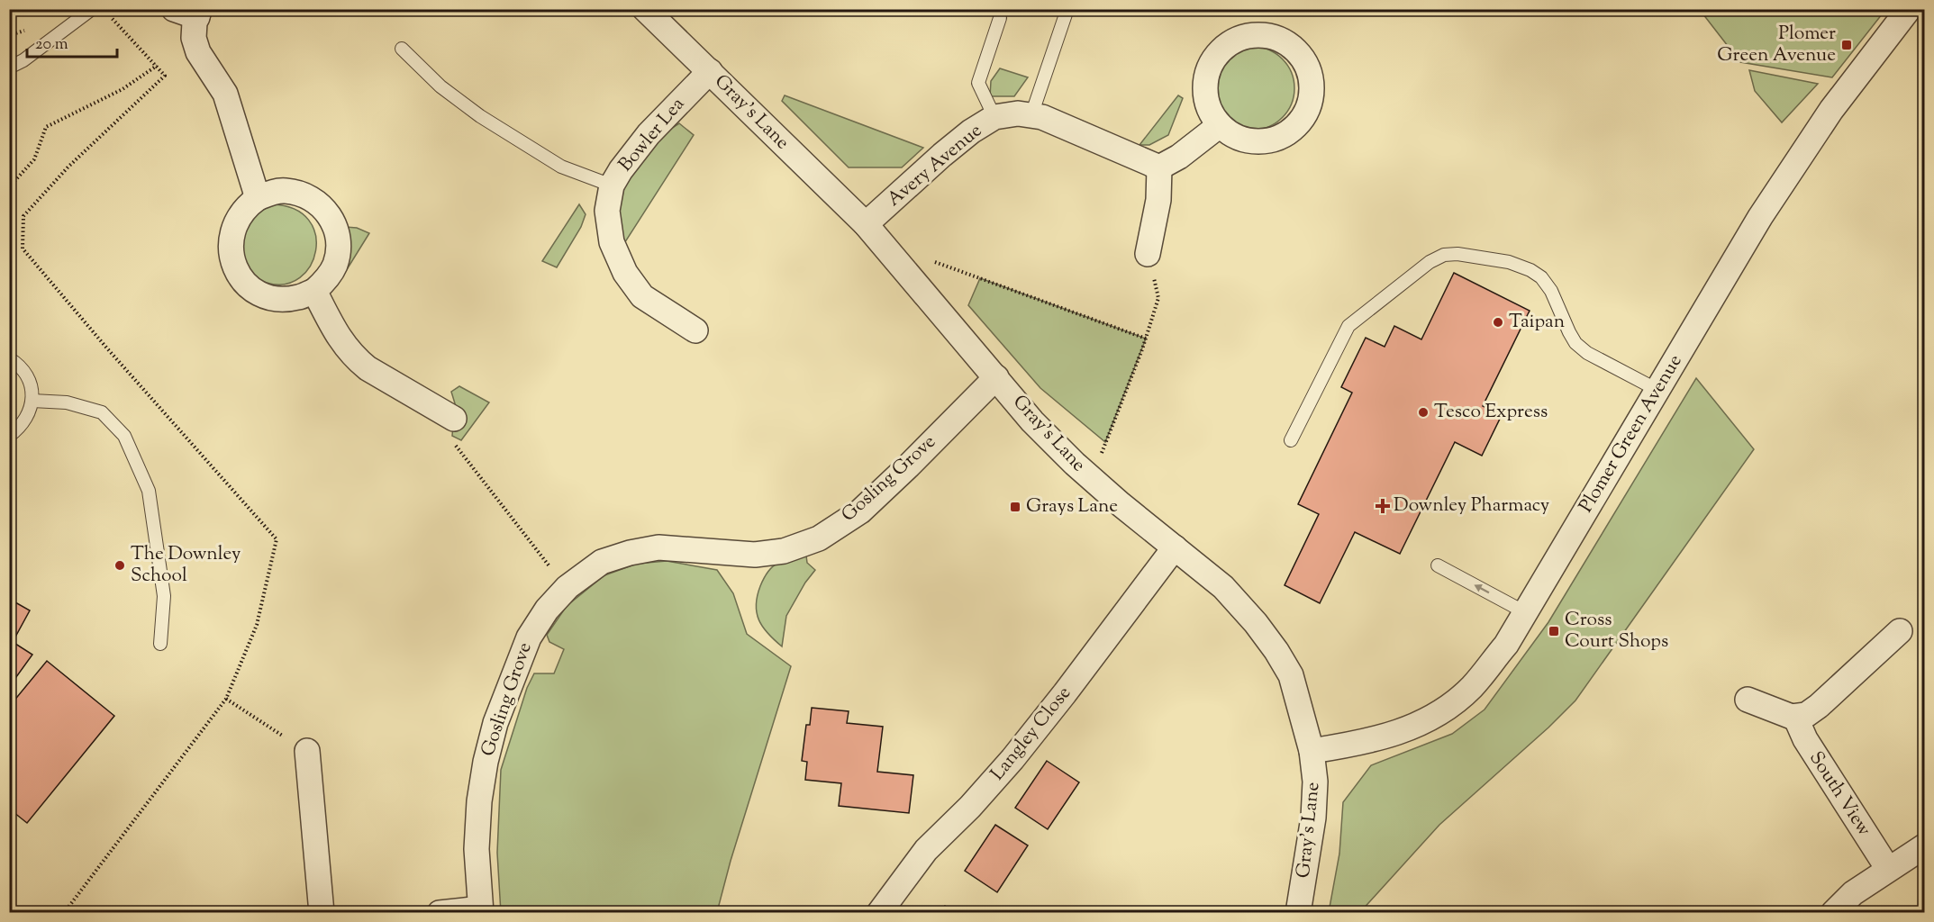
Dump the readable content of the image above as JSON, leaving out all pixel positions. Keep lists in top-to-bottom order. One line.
{"streets":{"street":["Gray's Lane","Bowler Lea","Avery Avenue","Plomer Green Avenue","Gosling Grove","Langley Close","South View"]},"crossings":[["Gray's Lane","Bowler Lea"],["Gray's Lane","Avery Avenue"],["Gray's Lane","Plomer Green Avenue"],["Gray's Lane","Gosling Grove"],["Gray's Lane","Langley Close"]],"places":{"transit":["Plomer Green Avenue","Grays Lane","Cross Court Shops"],"other":["Taipan","Tesco Express","The Downley School"],"health":["Downley Pharmacy"]},"scale_bar":"20 m"}
